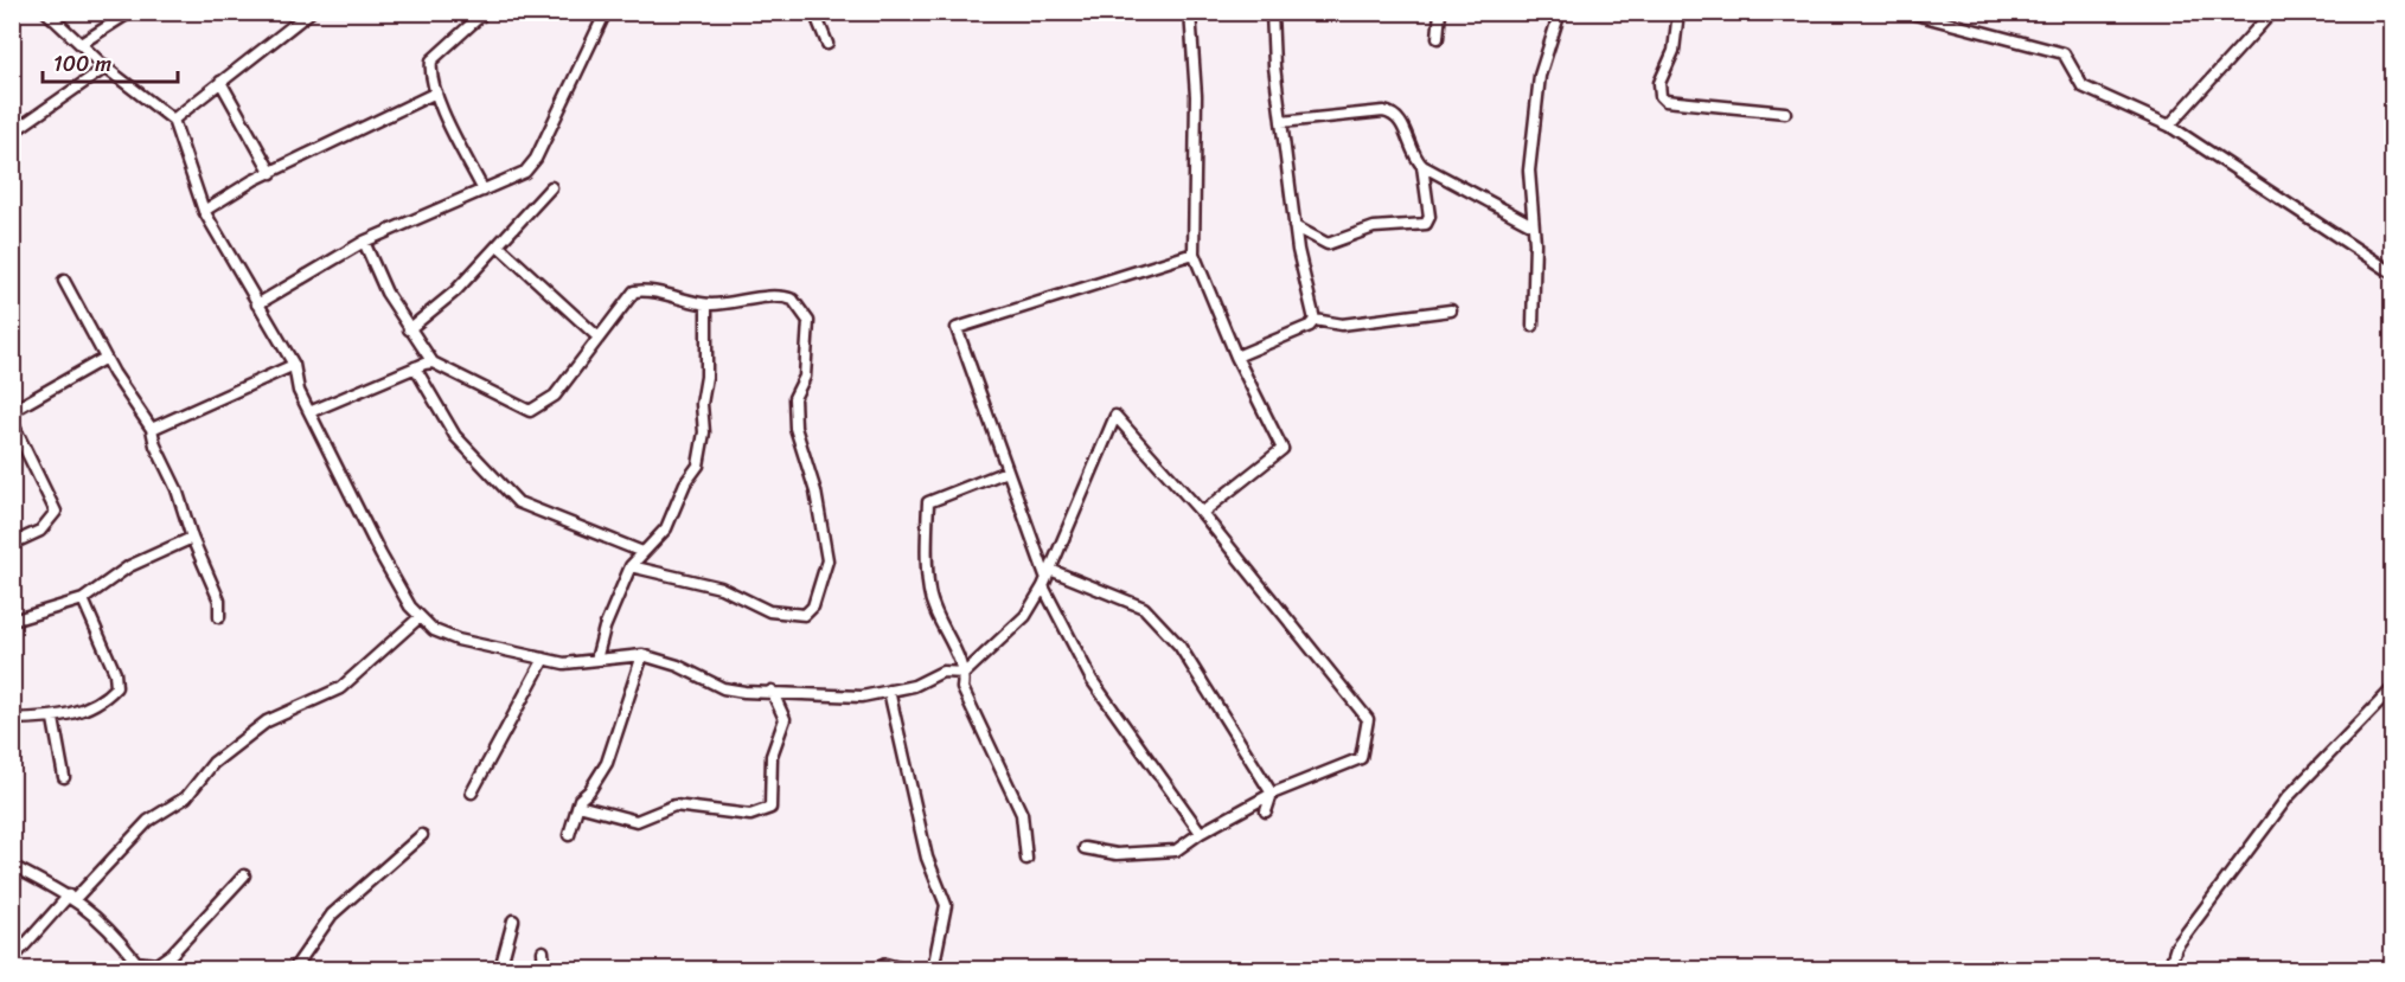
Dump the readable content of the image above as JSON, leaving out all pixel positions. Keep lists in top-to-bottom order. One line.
{"scale_bar":"100 m"}
